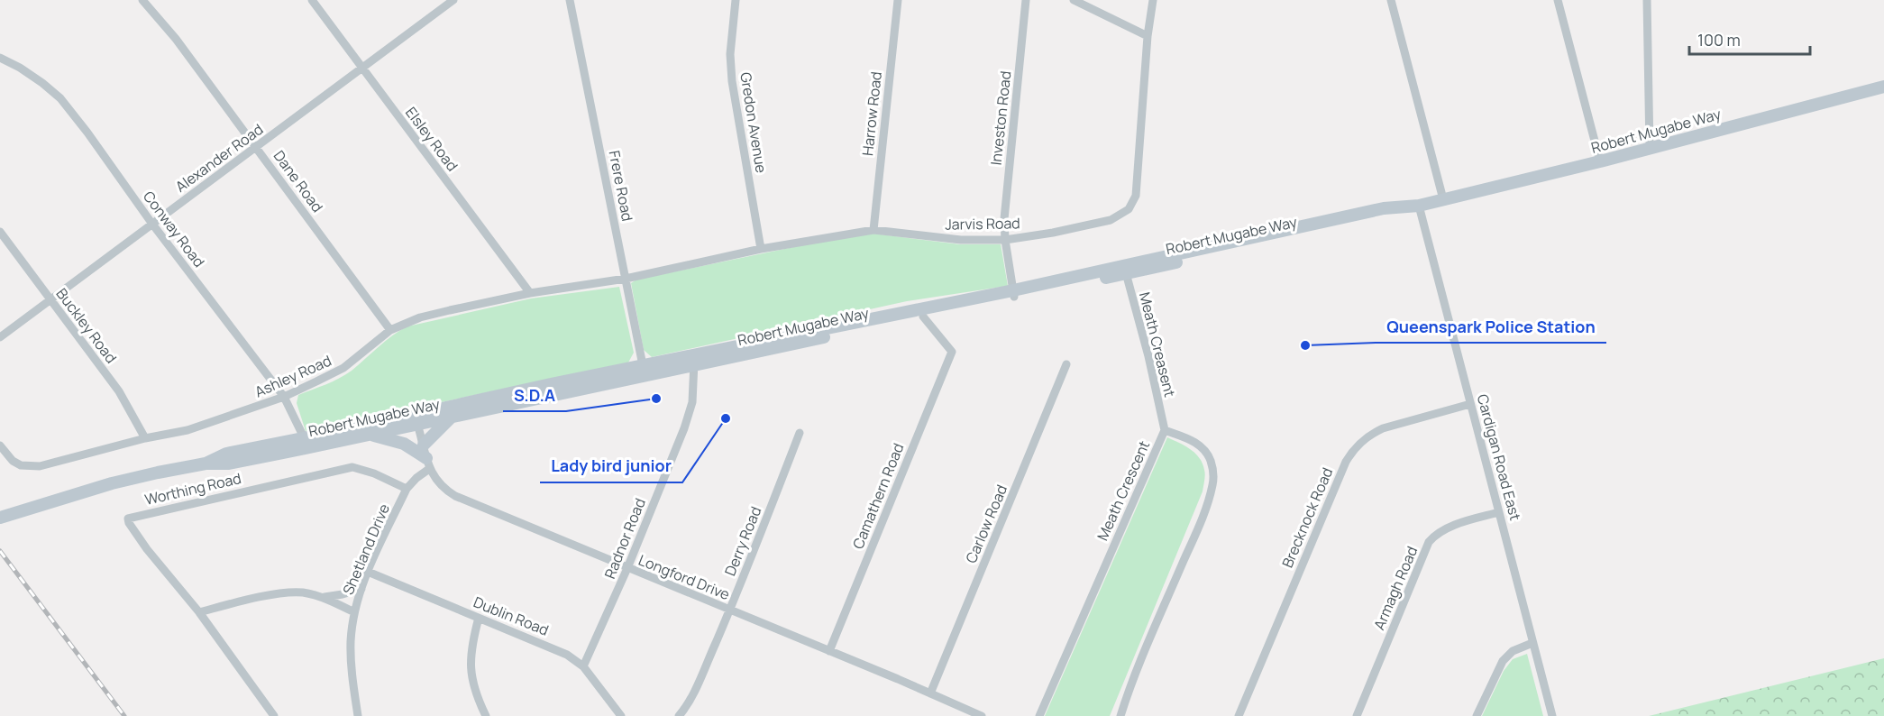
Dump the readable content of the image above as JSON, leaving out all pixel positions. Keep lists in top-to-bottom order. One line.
{"streets":{"main road":["Robert Mugabe Way"],"street":["Harrow Road","Investon Road","Gredon Avenue","Elsley Road","Alexander Road","Dane Road","Frere Road","Jarvis Road","Conway Road","Buckley Road","Meath Creasent","Ashley Road","Cardigan Road East","Worthing Road","Meath Crescent","Camathern Road","Brecknock Road","Carlow Road","Radnor Road","Derry Road","Shetland Drive","Longford Drive","Armagh Road","Dublin Road"]},"crossings":[["Harrow Road","Jarvis Road"],["Investon Road","Robert Mugabe Way"],["Investon Road","Jarvis Road"],["Gredon Avenue","Jarvis Road"],["Robert Mugabe Way","Frere Road"],["Robert Mugabe Way","Conway Road"],["Robert Mugabe Way","Meath Creasent"],["Robert Mugabe Way","Cardigan Road East"],["Robert Mugabe Way","Camathern Road"],["Robert Mugabe Way","Radnor Road"],["Robert Mugabe Way","Longford Drive"],["Elsley Road","Alexander Road"],["Elsley Road","Ashley Road"],["Alexander Road","Dane Road"],["Alexander Road","Conway Road"],["Alexander Road","Buckley Road"],["Dane Road","Ashley Road"],["Frere Road","Jarvis Road"],["Frere Road","Ashley Road"],["Jarvis Road","Ashley Road"],["Conway Road","Ashley Road"],["Buckley Road","Ashley Road"],["Meath Creasent","Meath Crescent"],["Cardigan Road East","Brecknock Road"],["Cardigan Road East","Armagh Road"],["Worthing Road","Shetland Drive"],["Camathern Road","Longford Drive"],["Carlow Road","Longford Drive"],["Radnor Road","Longford Drive"],["Radnor Road","Dublin Road"],["Derry Road","Longford Drive"],["Shetland Drive","Longford Drive"],["Shetland Drive","Dublin Road"]],"places":["Queenspark Police Station","S.D.A","Lady bird junior"],"scale_bar":"100 m"}
